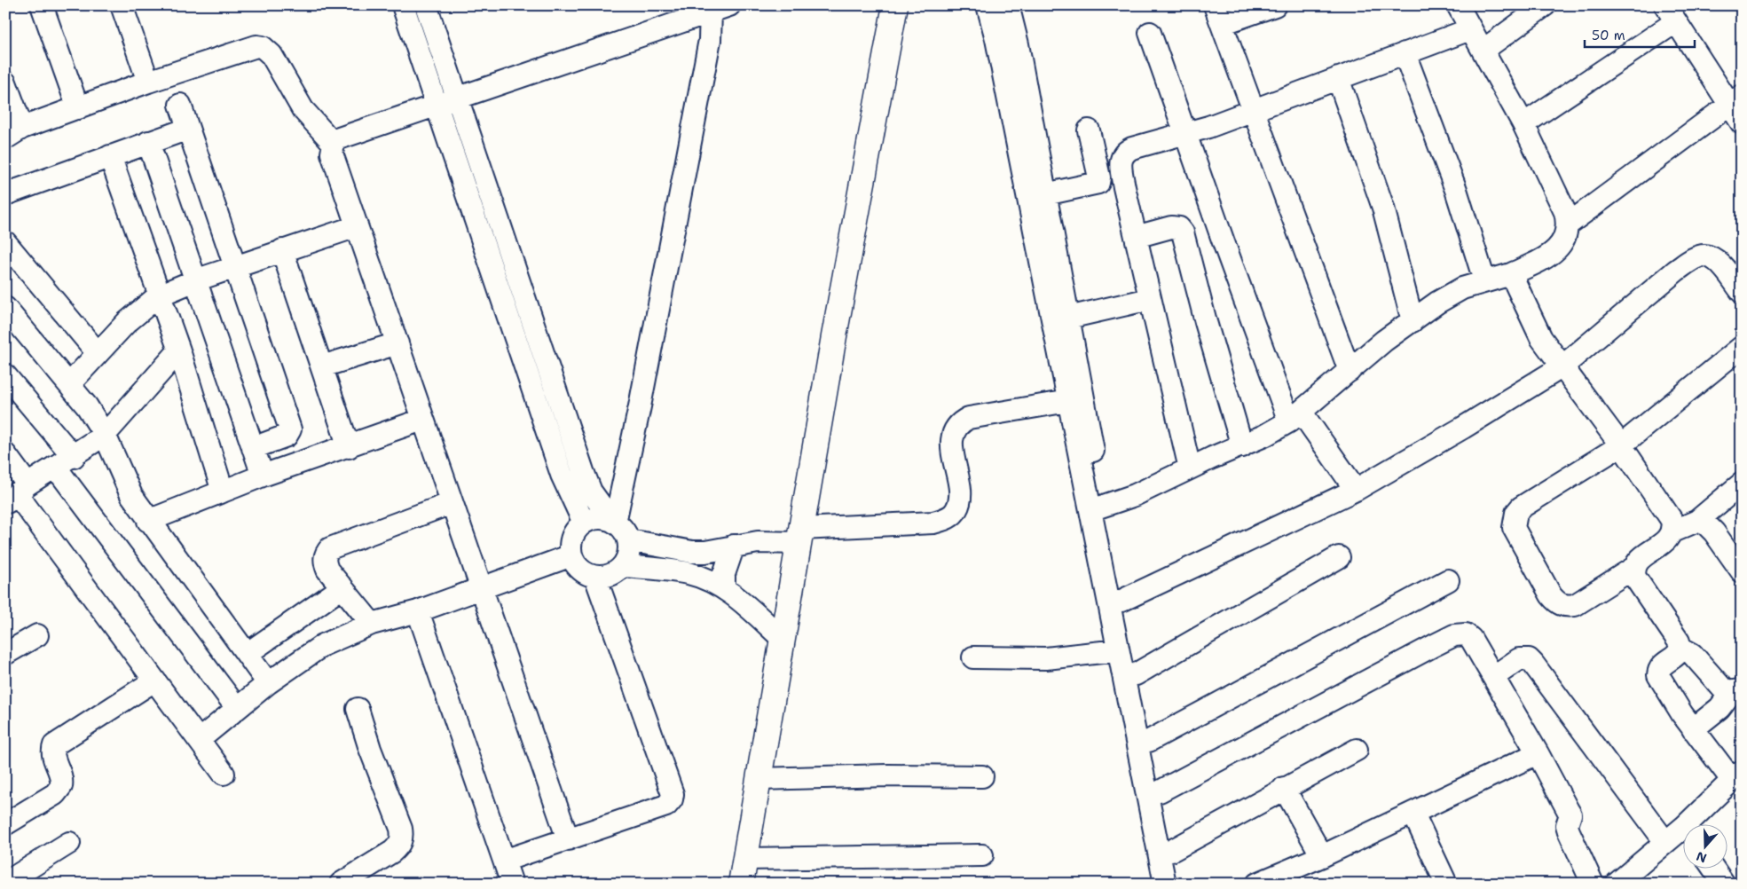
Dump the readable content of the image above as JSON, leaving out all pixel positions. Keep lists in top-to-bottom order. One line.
{"scale_bar":"50 m","north":"bottom"}
